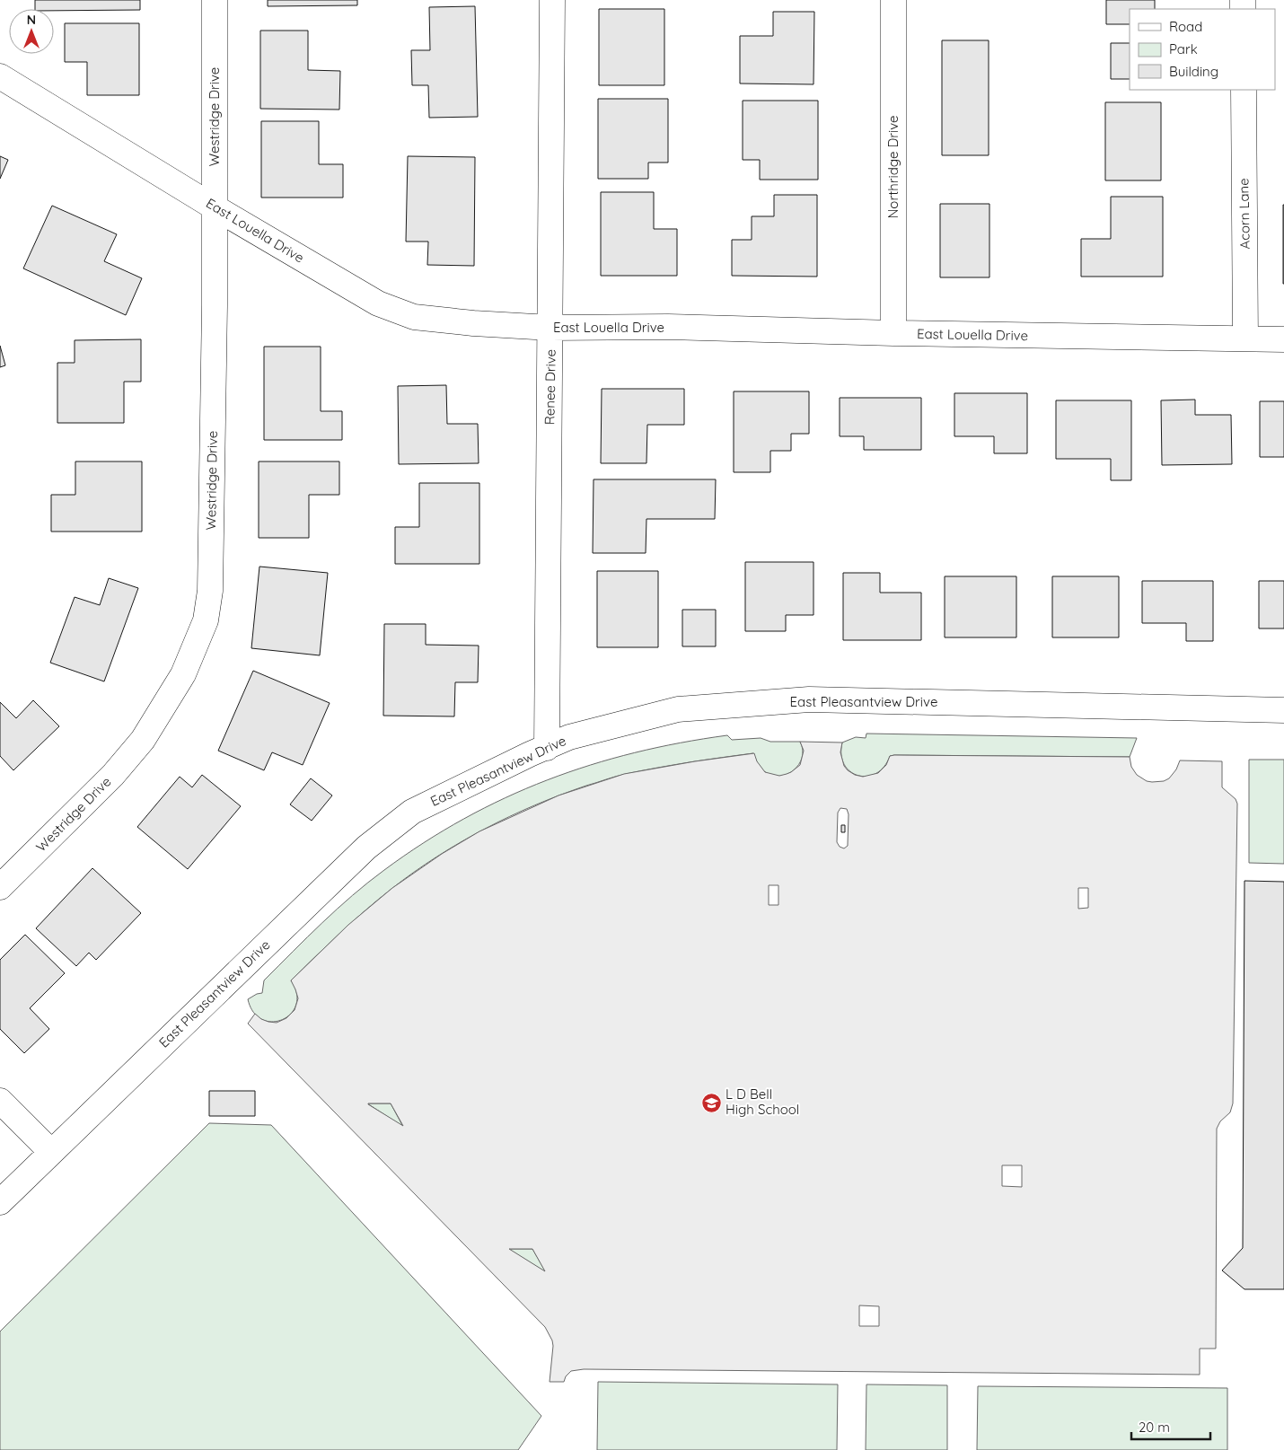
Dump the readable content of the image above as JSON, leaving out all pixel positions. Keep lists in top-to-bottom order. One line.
{"streets":{"street":["Westridge Drive","Northridge Drive","Acorn Lane","East Louella Drive","Renee Drive","East Pleasantview Drive"]},"crossings":[["Westridge Drive","East Louella Drive"],["Northridge Drive","East Louella Drive"],["Acorn Lane","East Louella Drive"],["East Louella Drive","Renee Drive"],["Renee Drive","East Pleasantview Drive"]],"places":{"school or university":["L D Bell High School"]},"legend":["Road","Park","Building"],"scale_bar":"20 m","north":"top"}
